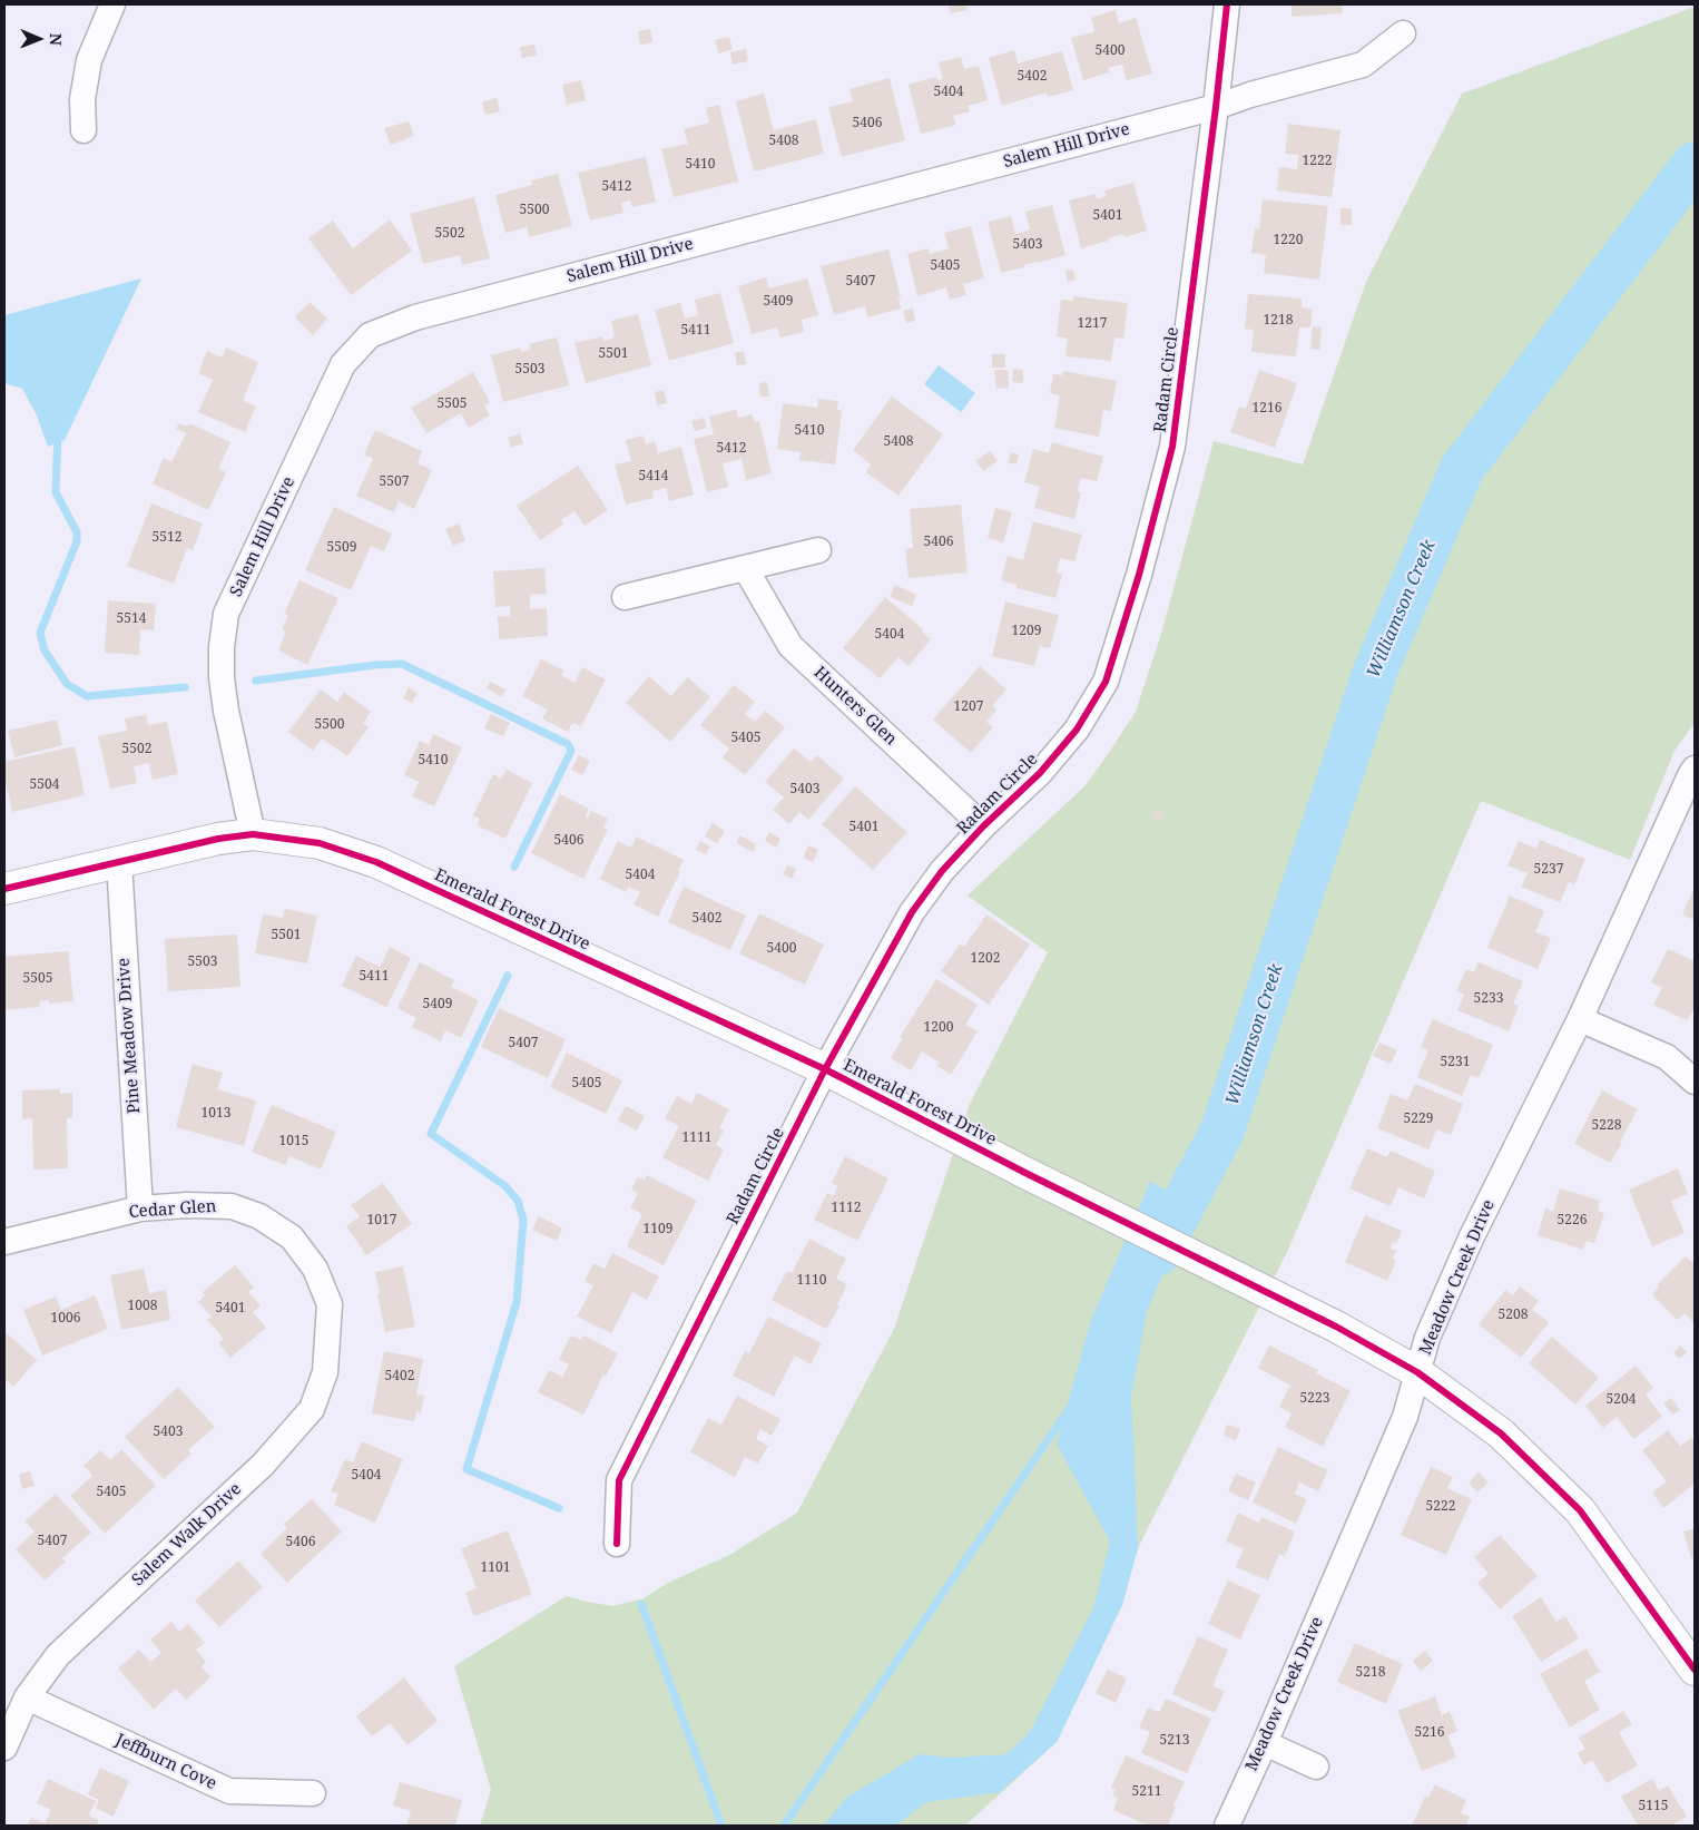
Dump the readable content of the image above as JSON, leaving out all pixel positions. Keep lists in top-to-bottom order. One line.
{"streets":{"street":["Salem Hill Drive","Radam Circle","Hunters Glen","Emerald Forest Drive","Pine Meadow Drive","Cedar Glen","Meadow Creek Drive","Salem Walk Drive","Jeffburn Cove"]},"crossings":[["Salem Hill Drive","Radam Circle"],["Salem Hill Drive","Emerald Forest Drive"],["Radam Circle","Hunters Glen"],["Radam Circle","Emerald Forest Drive"],["Emerald Forest Drive","Pine Meadow Drive"],["Emerald Forest Drive","Meadow Creek Drive"],["Pine Meadow Drive","Cedar Glen"],["Cedar Glen","Salem Walk Drive"],["Salem Walk Drive","Jeffburn Cove"]],"water":["Williamson Creek"],"house_numbers":["5400","5402","5404","5406","5408","1222","5410","5412","5500","5401","5502","1220","5403","5405","5407","5409","1218","1217","5411","5501","5503","5505","1216","5410","5408","5412","5414","5507","5512","5406","5509","5514","1209","5404","1207","5500","5405","5502","5410","5504","5403","5401","5406","5237","5404","5402","5501","5400","1202","5503","5411","5505","5233","5409","1200","5407","5231","5405","1013","5229","5228","1111","1015","1112","1017","5226","1109","1110","1008","5401","5208","1006","5402","5223","5204","5403","5404","5405","5222","5407","5406","1101","5218","5216","5213","5211","5115"],"north":"right"}
